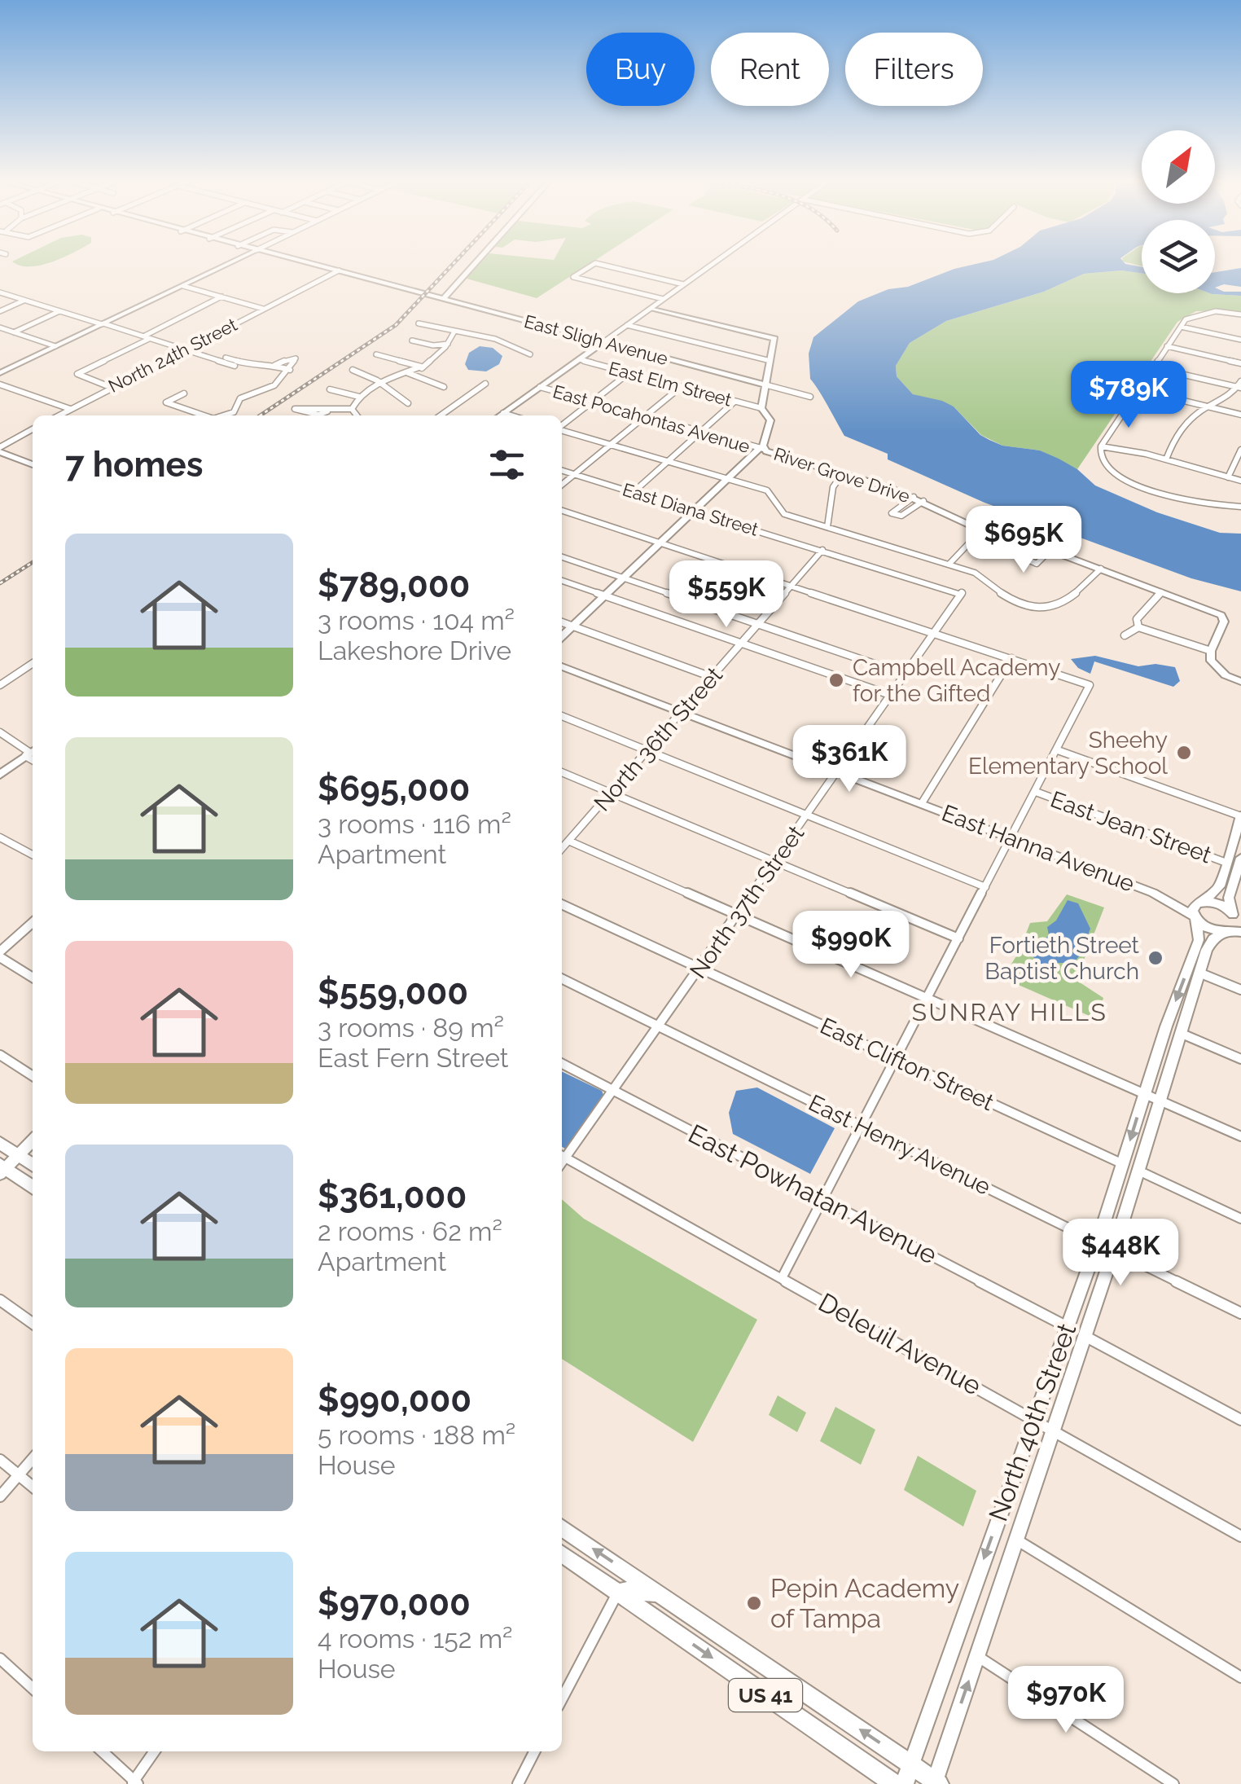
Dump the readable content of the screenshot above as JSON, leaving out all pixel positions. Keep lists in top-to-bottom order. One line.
{"streets":{"main road":["North 40th Street","US 41"],"street":["East Sligh Avenue","North 24th Street","East Elm Street","East Pocahontas Avenue","River Grove Drive","East Diana Street","North 36th Street","East Jean Street","East Hanna Avenue","North 37th Street","East Clifton Street","East Henry Avenue","East Powhatan Avenue","Deleuil Avenue"]},"crossings":[["East Sligh Avenue","North 24th Street"],["East Sligh Avenue","River Grove Drive"],["East Elm Street","River Grove Drive"],["East Pocahontas Avenue","River Grove Drive"],["East Diana Street","North 36th Street"],["East Diana Street","North 37th Street"],["North 36th Street","East Hanna Avenue"],["East Hanna Avenue","North 37th Street"],["East Hanna Avenue","North 40th Street"],["North 37th Street","East Clifton Street"],["North 37th Street","East Henry Avenue"],["North 37th Street","East Powhatan Avenue"],["North 37th Street","Deleuil Avenue"],["East Clifton Street","North 40th Street"],["East Henry Avenue","North 40th Street"],["East Powhatan Avenue","North 40th Street"],["Deleuil Avenue","North 40th Street"],["North 40th Street","US 41"]],"districts":["SUNRAY HILLS"],"places":["Campbell Academy for the Gifted","Sheehy Elementary School","Fortieth Street Baptist Church","Pepin Academy of Tampa"],"north":"top right","page":{"chip":["Buy","Rent","Filters"],"price":["$789K","$695K","$559K","$361K","$990K","$448K","$970K"],"heading":"7 homes","list":[{"name":"$789,000","note":"3 rooms · 104 m² · Lakeshore Drive"},{"name":"$695,000","note":"3 rooms · 116 m² · Apartment"},{"name":"$559,000","note":"3 rooms · 89 m² · East Fern Street"},{"name":"$361,000","note":"2 rooms · 62 m² · Apartment"},{"name":"$990,000","note":"5 rooms · 188 m² · House"},{"name":"$970,000","note":"4 rooms · 152 m² · House"}]}}
